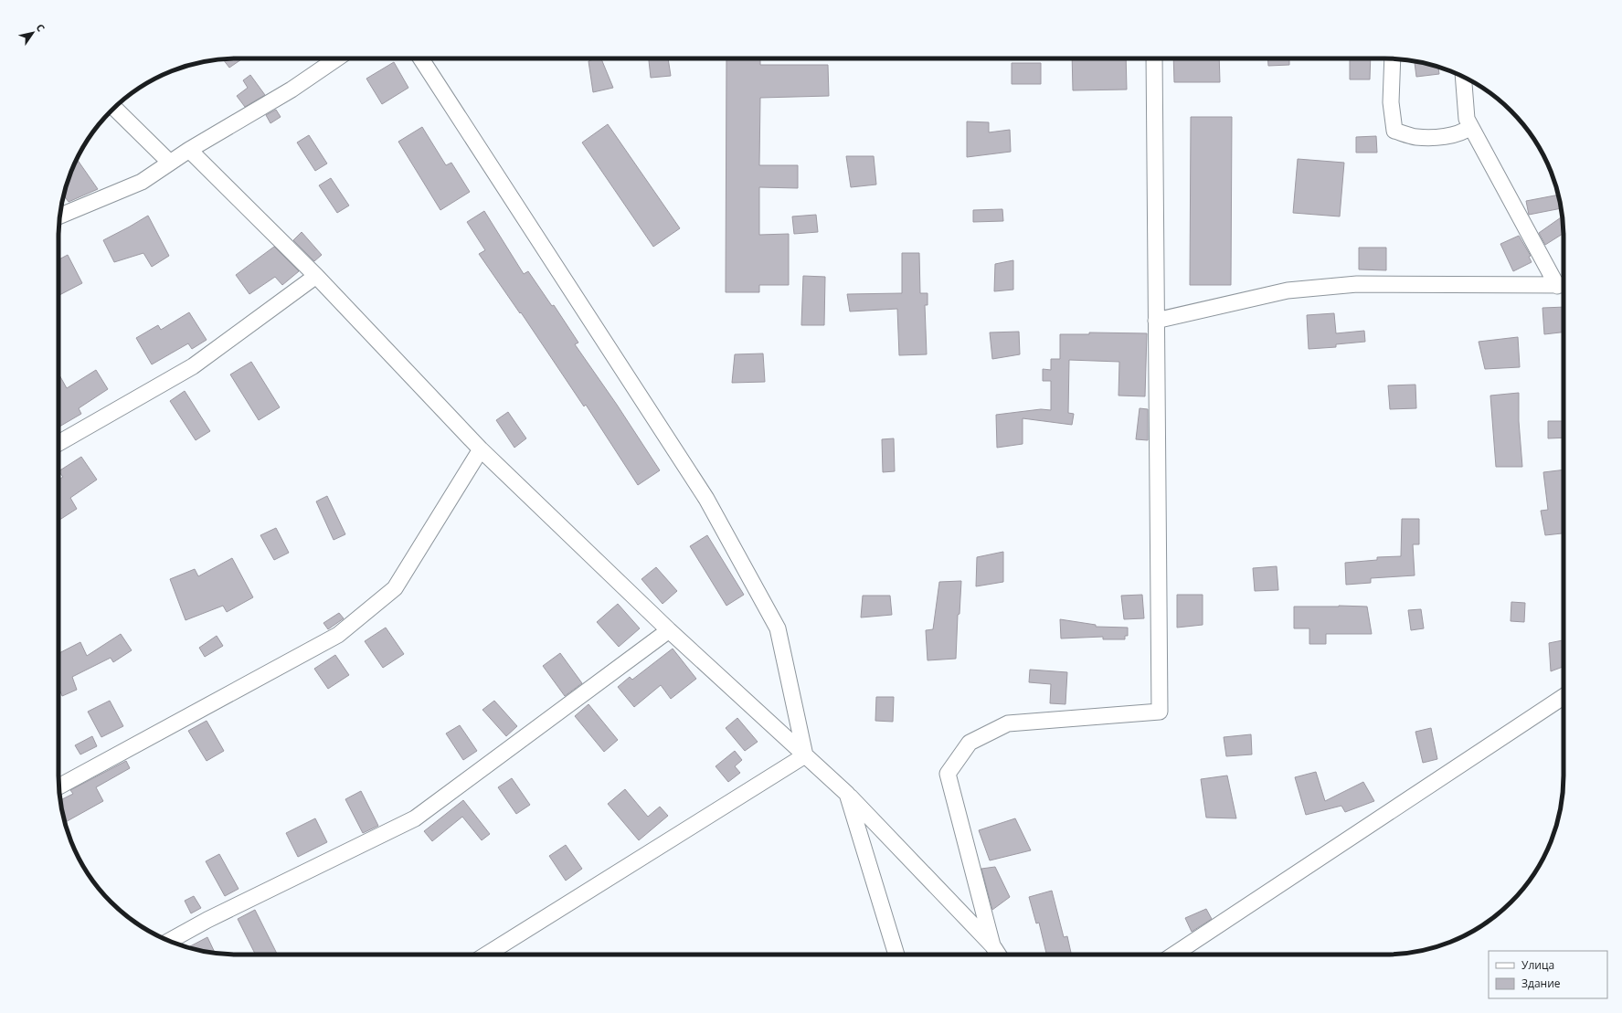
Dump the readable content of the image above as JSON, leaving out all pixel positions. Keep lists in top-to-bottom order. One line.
{"legend":["Улица","Здание"],"north":"top right"}
